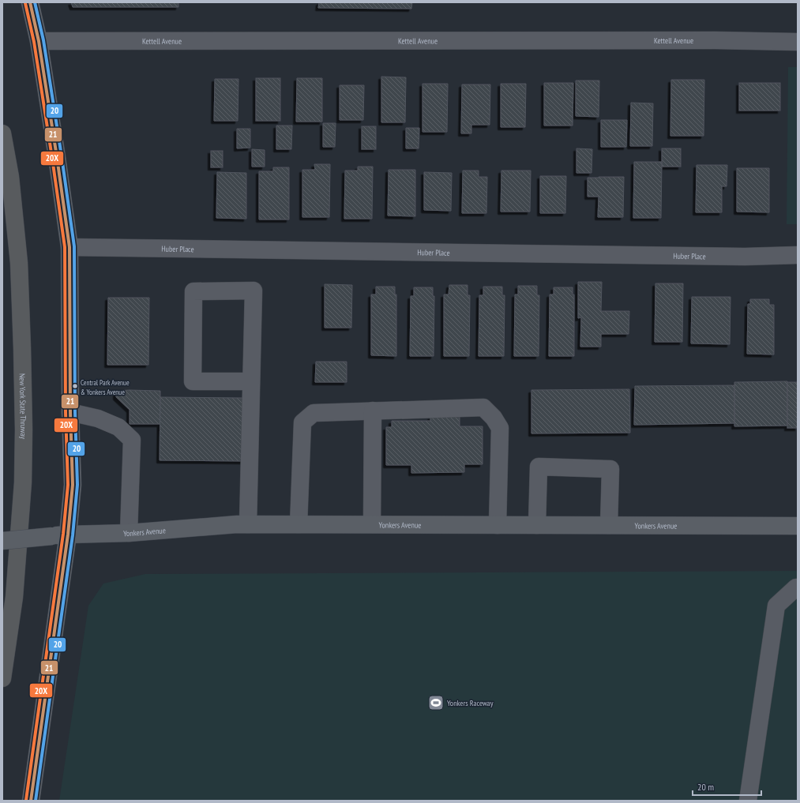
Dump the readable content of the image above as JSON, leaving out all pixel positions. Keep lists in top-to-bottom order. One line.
{"streets":{"highway":["New York State Thruway"],"main road":["Yonkers Avenue"],"street":["Kettell Avenue","Huber Place"]},"places":{"other":["Central Park Avenue & Yonkers Avenue"],"sports":["Yonkers Raceway"]},"lines":["transit line 21","transit line 20","transit line 20X"],"scale_bar":"20 m"}
